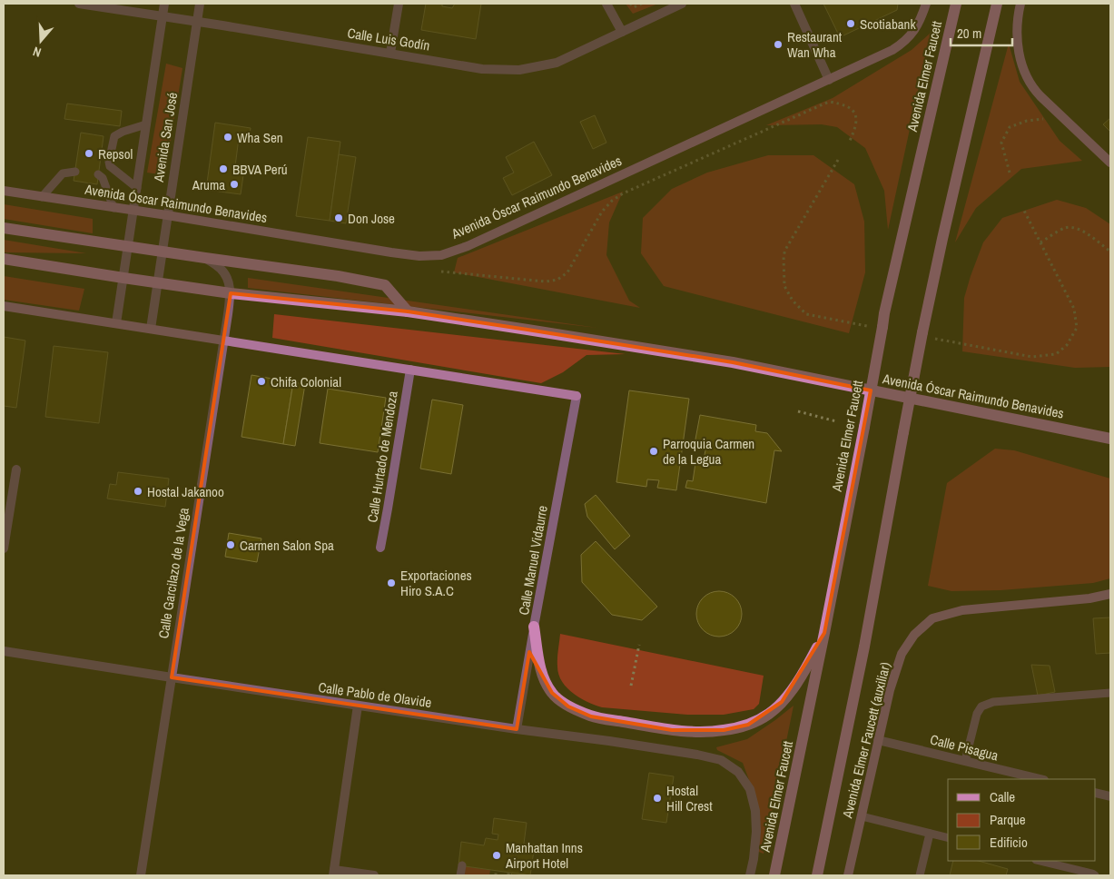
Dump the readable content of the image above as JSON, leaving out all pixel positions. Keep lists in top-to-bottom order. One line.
{"streets":{"main road":["Avenida Elmer Faucett","Avenida Óscar Raimundo Benavides","Avenida Elmer Faucett (auxiliar)"],"street":["Calle Luis Godín","Avenida San José","Calle Hurtado de Mendoza","Calle Manuel Vidaurre","Calle Garcilazo de la Vega","Calle Pablo de Olavide","Calle Pisagua"]},"crossings":[["Calle Luis Godín","Avenida San José"],["Avenida San José","Avenida Óscar Raimundo Benavides"],["Avenida Óscar Raimundo Benavides","Calle Garcilazo de la Vega"],["Calle Manuel Vidaurre","Calle Pablo de Olavide"],["Calle Garcilazo de la Vega","Calle Pablo de Olavide"],["Avenida Elmer Faucett (auxiliar)","Calle Pisagua"]],"places":["Scotiabank","Restaurant Wan Wha","Wha Sen","Repsol","BBVA Perú","Aruma","Don Jose","Chifa Colonial","Parroquia Carmen de la Legua","Hostal Jakanoo","Carmen Salon Spa","Exportaciones Hiro S.A.C","Hostal Hill Crest","Manhattan Inns Airport Hotel"],"legend":["Calle","Parque","Edificio"],"scale_bar":"20 m","north":"bottom"}
